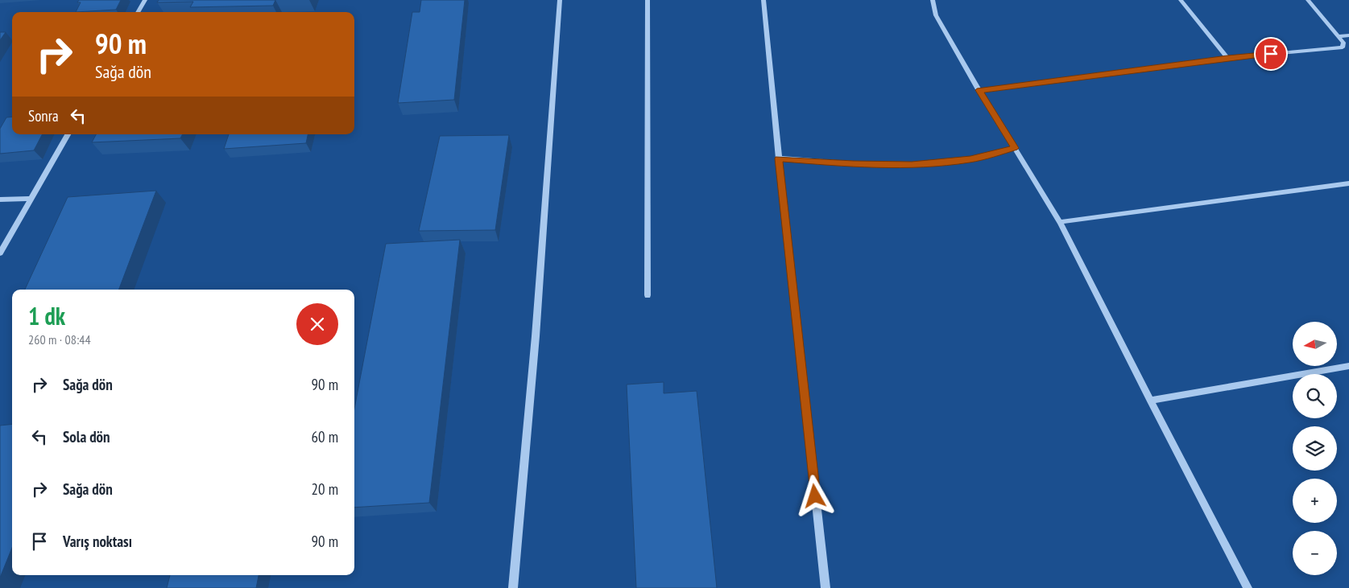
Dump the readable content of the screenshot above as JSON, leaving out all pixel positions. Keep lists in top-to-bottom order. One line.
{"north":"left","page":{"turn":["90 m","Sağa dön"],"then":"Sonra","heading":["1 dk","260 m · 08:44"],"map_buttons":["+","−"],"list":[{"name":"Sağa dön","value":"90 m"},{"name":"Sola dön","value":"60 m"},{"name":"Sağa dön","value":"20 m"},{"name":"Varış noktası","value":"90 m"}]}}
